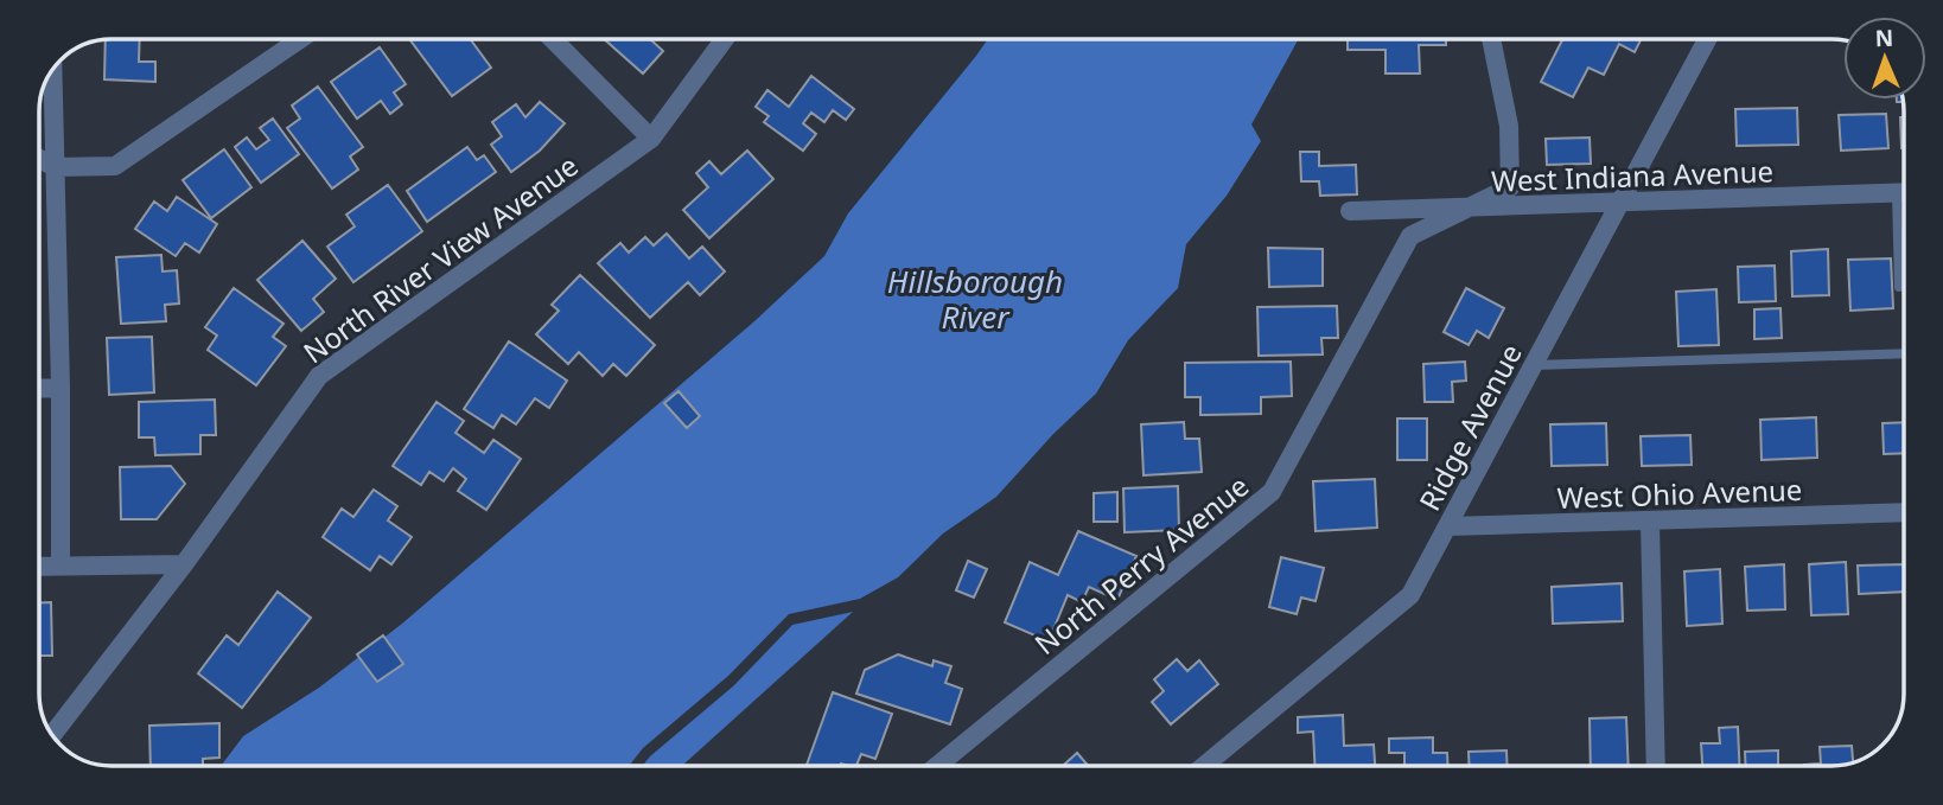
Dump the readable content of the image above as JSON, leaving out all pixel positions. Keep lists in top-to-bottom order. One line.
{"streets":{"street":["West Indiana Avenue","North River View Avenue","Ridge Avenue","West Ohio Avenue","North Perry Avenue"]},"crossings":[["West Indiana Avenue","Ridge Avenue"],["West Indiana Avenue","North Perry Avenue"],["Ridge Avenue","West Ohio Avenue"]],"water":["Hillsborough River"],"north":"top"}
